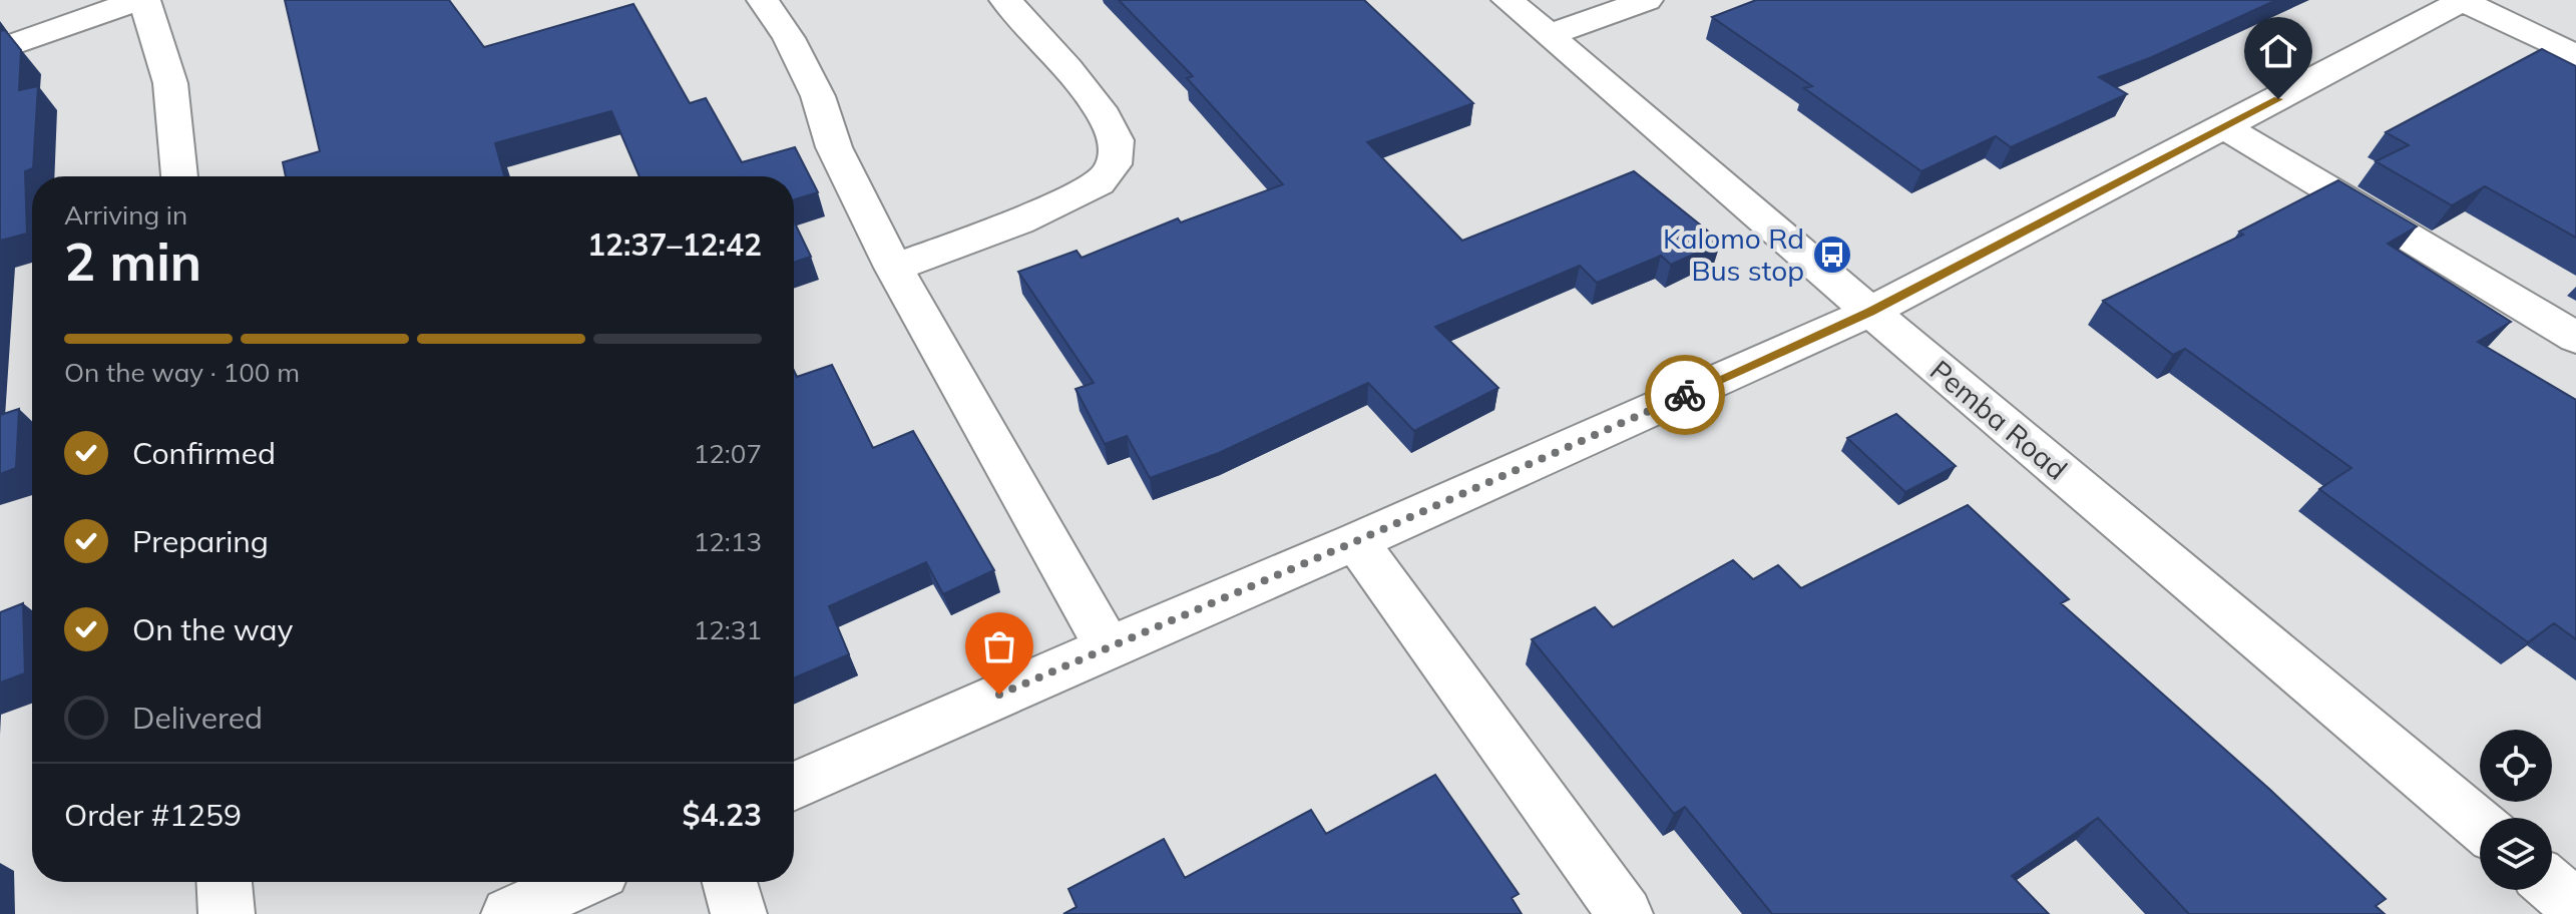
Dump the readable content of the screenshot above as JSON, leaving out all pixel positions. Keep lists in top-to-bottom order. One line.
{"streets":{"street":["Pemba Road"]},"places":{"bus stop":["Kalomo Rd Bus stop"]},"page":{"heading":["2 min","Arriving in","12:37–12:42"],"panel":["Order #1259","$4.23"],"bar":"On the way · 100 m","list":[["Confirmed","12:07"],["Preparing","12:13"],["On the way","12:31"],"Delivered"]}}
